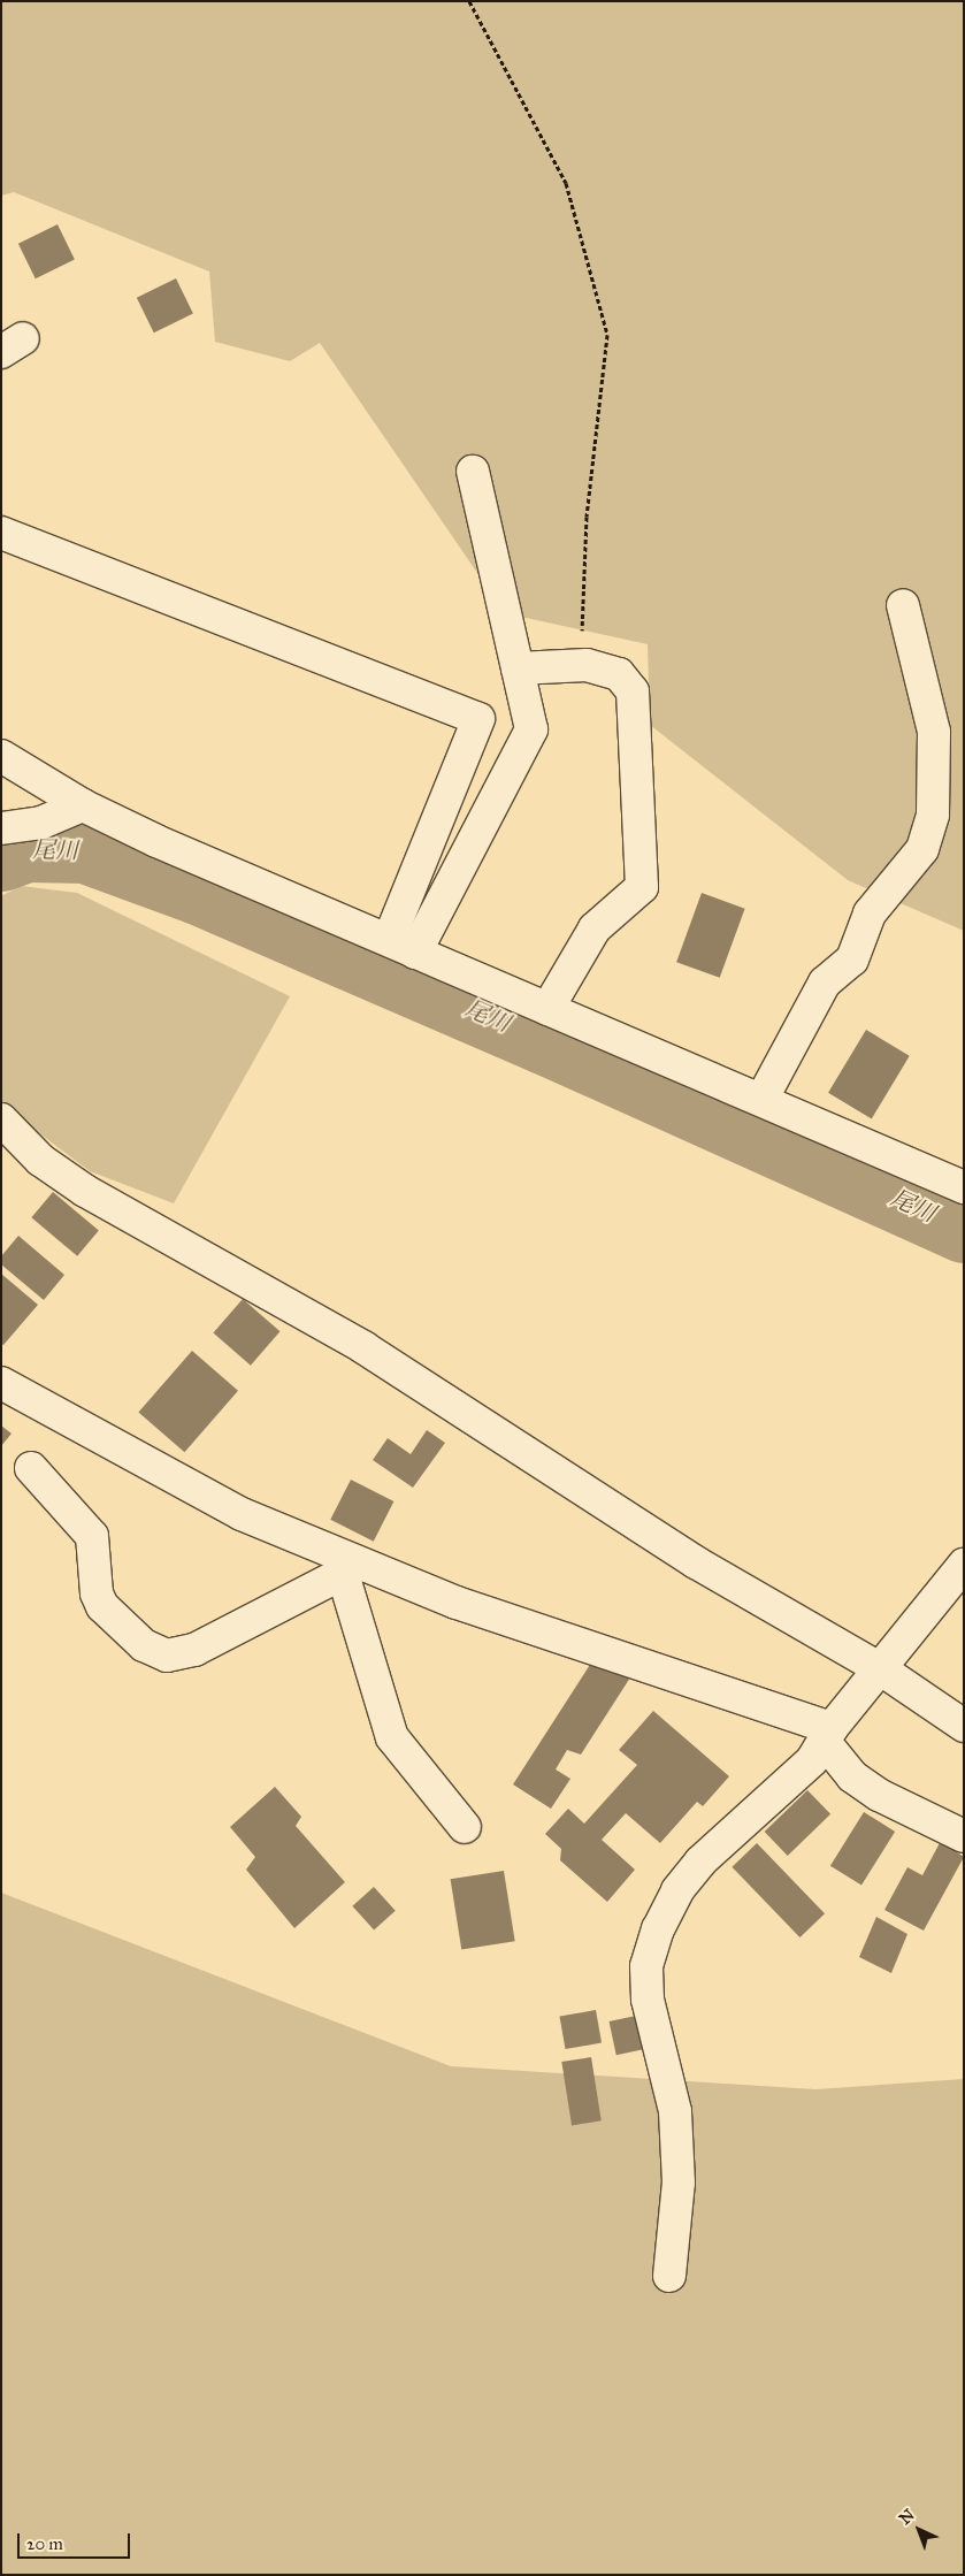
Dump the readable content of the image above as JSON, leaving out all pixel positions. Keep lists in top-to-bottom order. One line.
{"water":["尾川"],"scale_bar":"20 m","north":"top left"}
